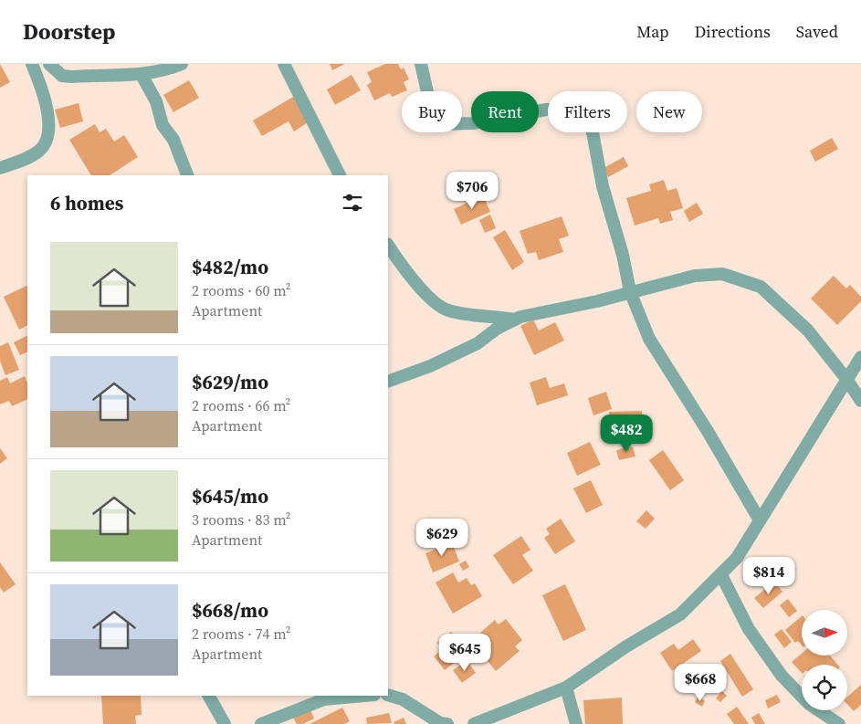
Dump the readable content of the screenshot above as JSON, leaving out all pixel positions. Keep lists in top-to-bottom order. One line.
{"north":"right","page":{"header":"Doorstep","nav":["Map","Directions","Saved"],"chip":["Buy","Rent","Filters","New"],"price":["$706","$482","$629","$814","$645","$668"],"heading":"6 homes","list":[{"name":"$482/mo","note":"2 rooms · 60 m² · Apartment"},{"name":"$629/mo","note":"2 rooms · 66 m² · Apartment"},{"name":"$645/mo","note":"3 rooms · 83 m² · Apartment"},{"name":"$668/mo","note":"2 rooms · 74 m² · Apartment"}]}}
